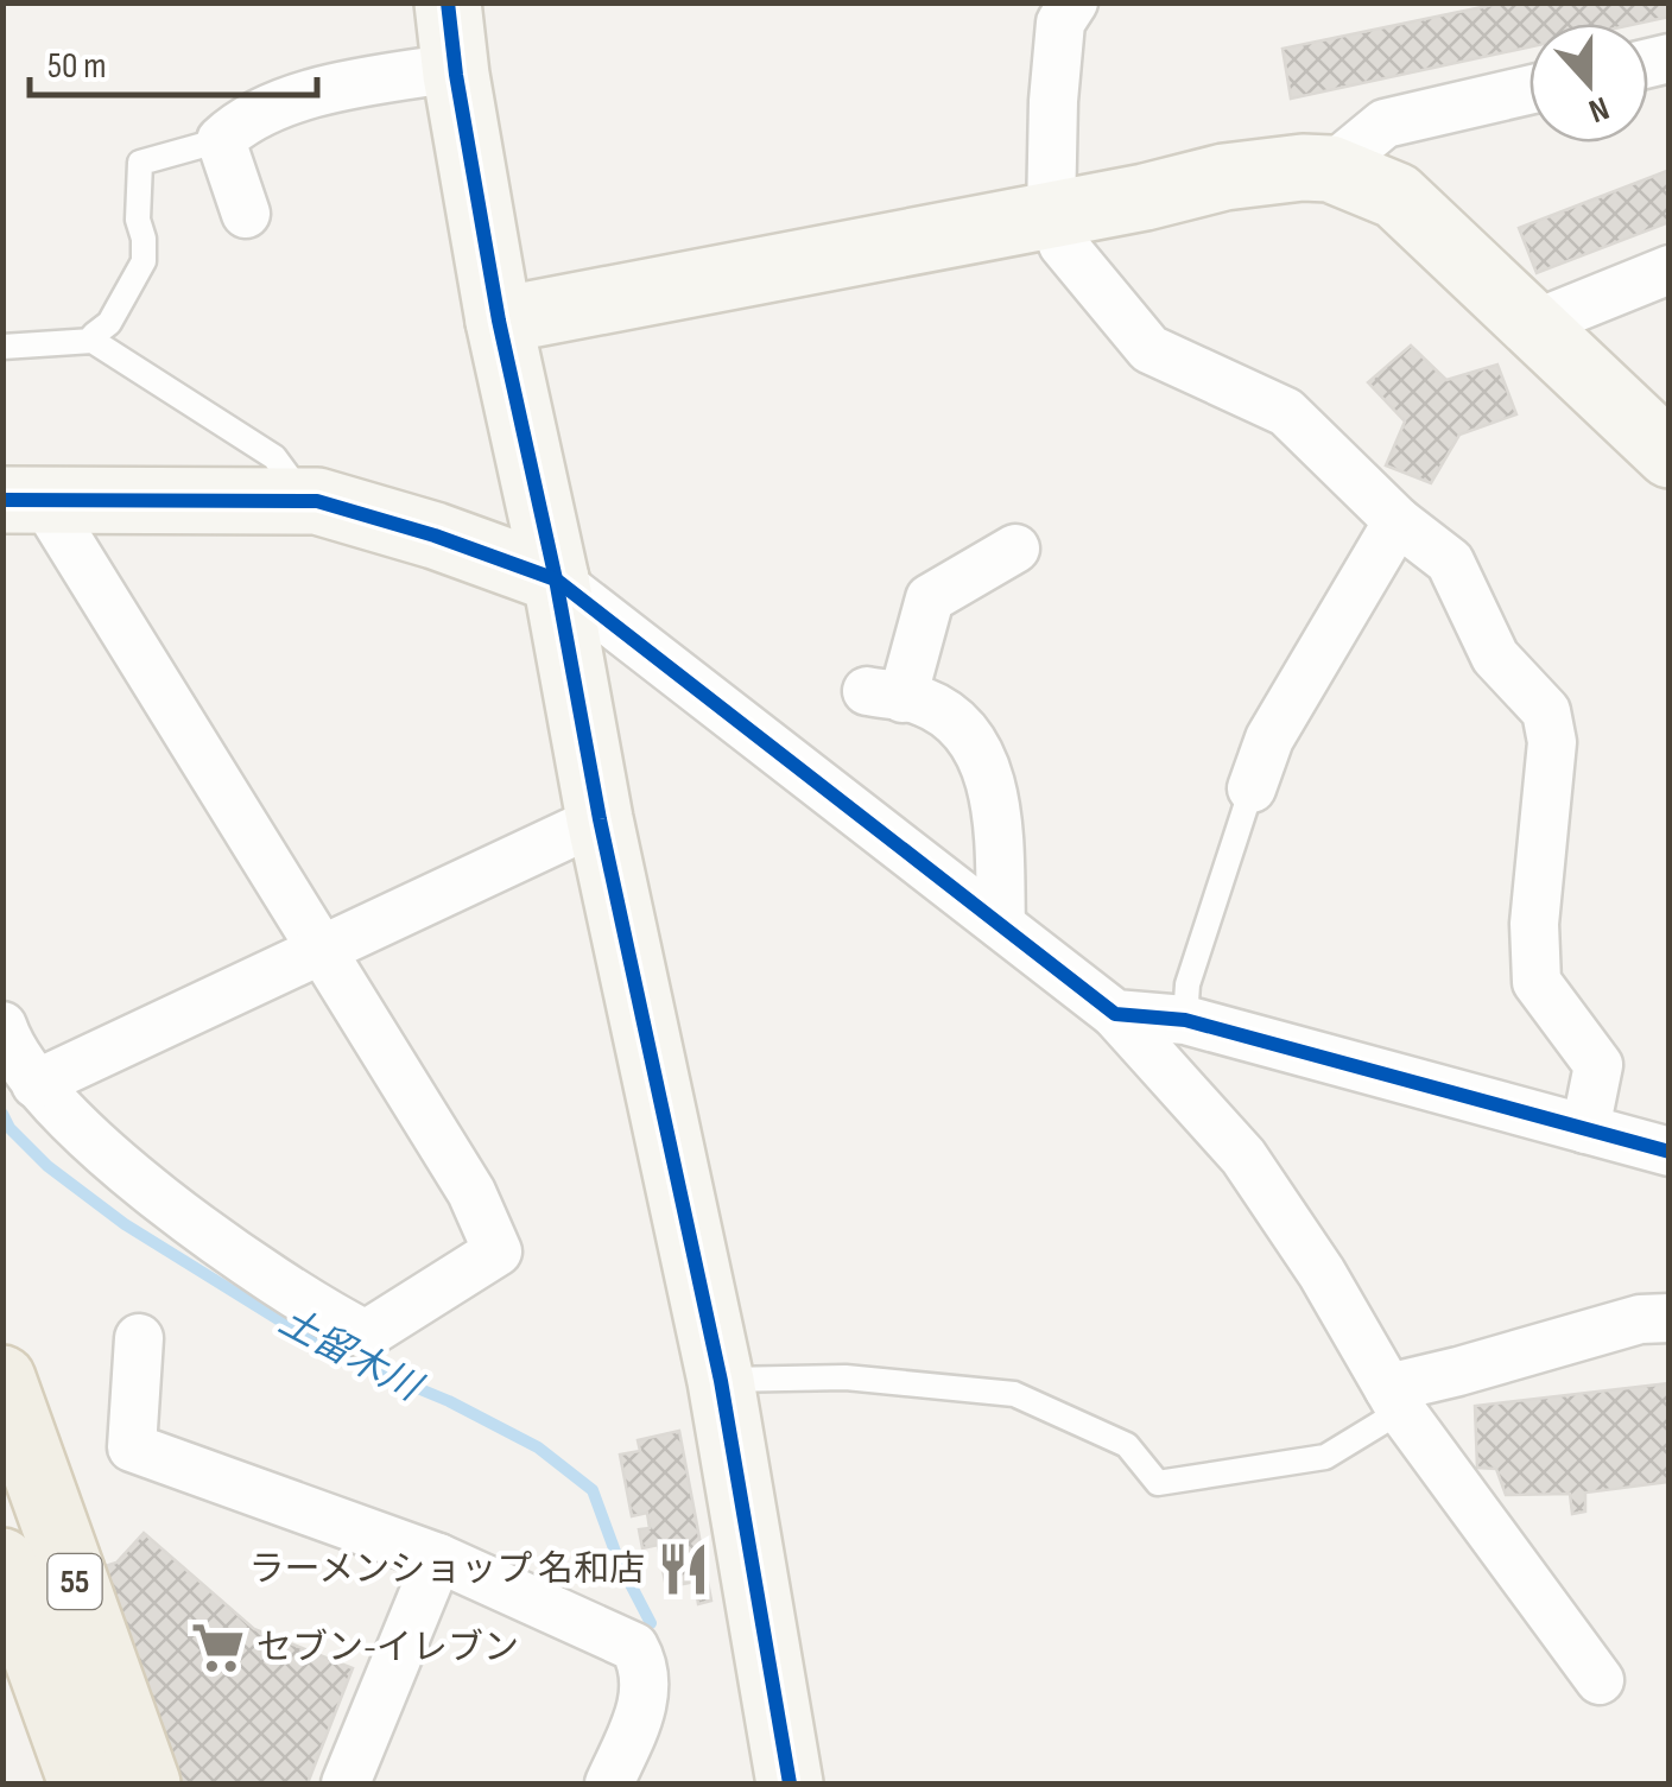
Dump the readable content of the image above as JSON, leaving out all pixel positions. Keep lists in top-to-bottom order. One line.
{"streets":{"main road":["55"]},"water":["土留木川"],"places":{"restaurant":["ラーメンショップ 名和店"],"supermarket":["セブン-イレブン"]},"scale_bar":"50 m","north":"bottom"}
